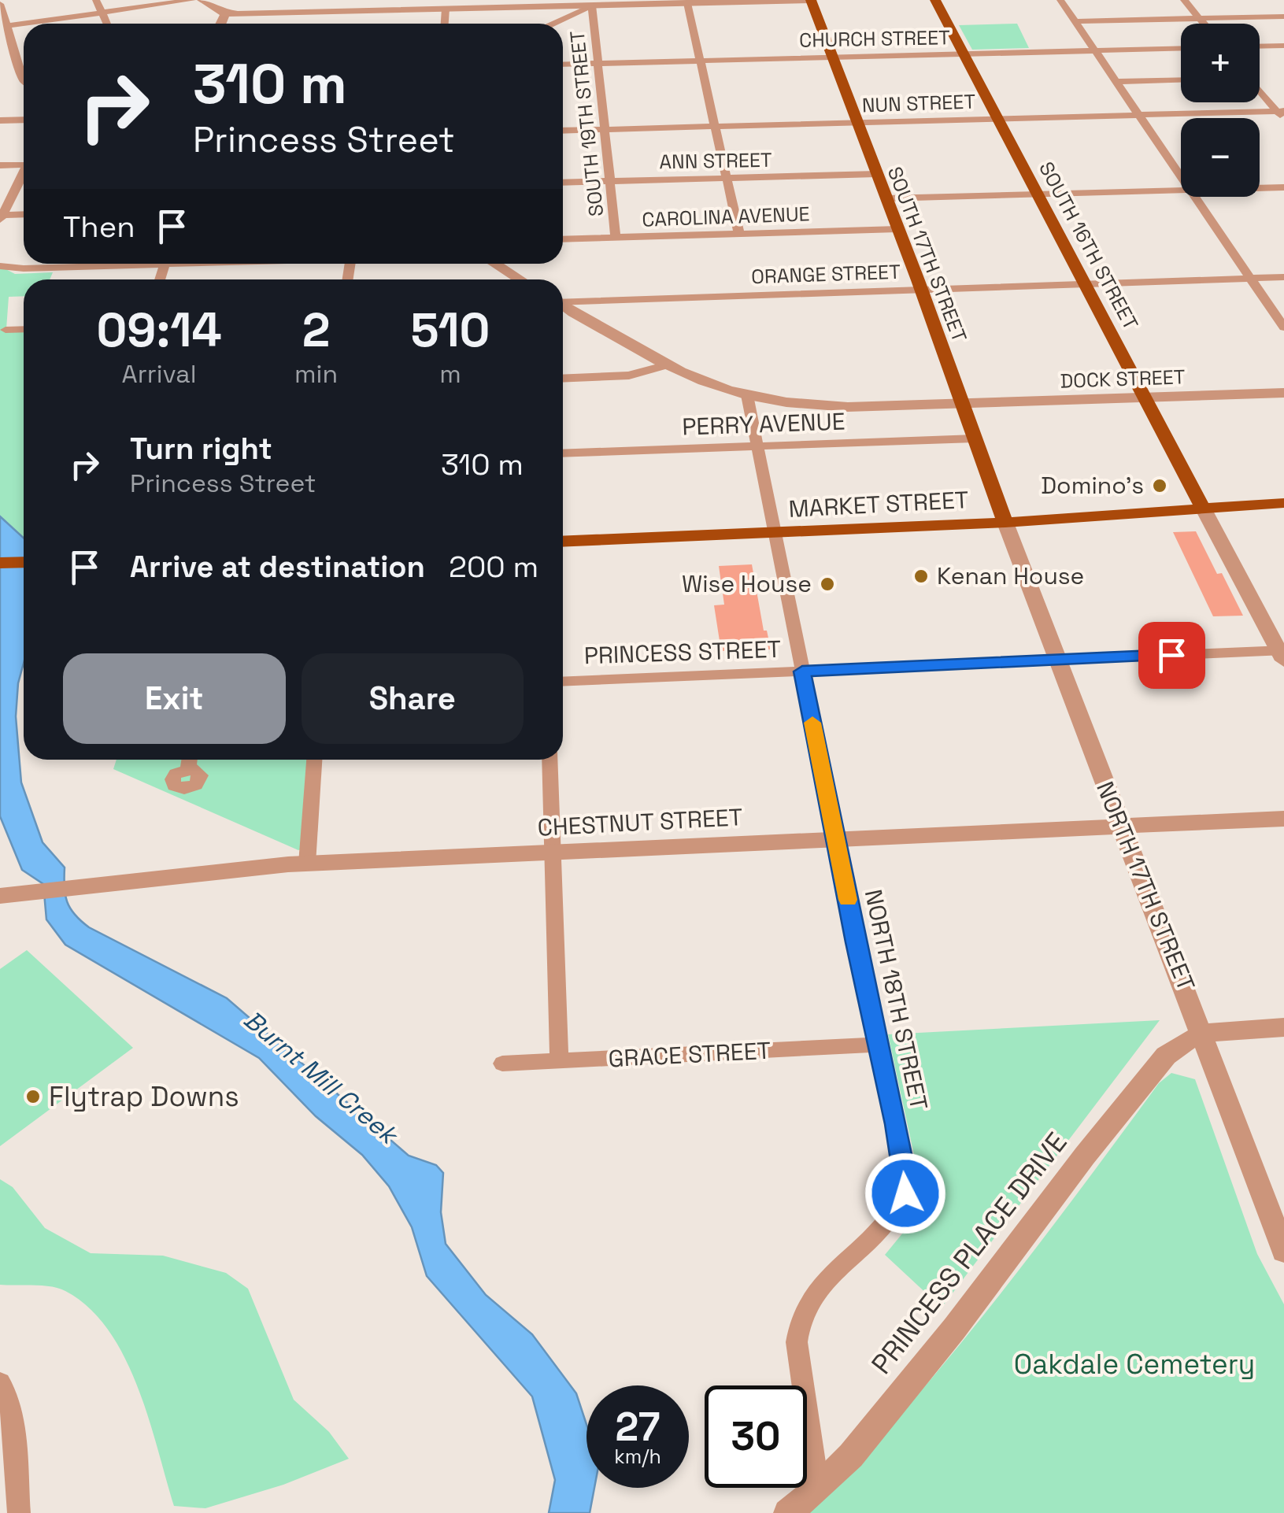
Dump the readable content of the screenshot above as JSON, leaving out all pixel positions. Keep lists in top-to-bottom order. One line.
{"streets":{"main road":["SOUTH 16TH STREET","SOUTH 17TH STREET","MARKET STREET"],"street":["CHURCH STREET","NUN STREET","SOUTH 19TH STREET","ANN STREET","CAROLINA AVENUE","ORANGE STREET","DOCK STREET","PERRY AVENUE","PRINCESS STREET","CHESTNUT STREET","NORTH 17TH STREET","NORTH 18TH STREET","GRACE STREET","PRINCESS PLACE DRIVE"]},"crossings":[["CHURCH STREET","SOUTH 19TH STREET"],["CHURCH STREET","SOUTH 16TH STREET"],["CHURCH STREET","SOUTH 17TH STREET"],["NUN STREET","SOUTH 19TH STREET"],["NUN STREET","SOUTH 16TH STREET"],["NUN STREET","SOUTH 17TH STREET"],["SOUTH 19TH STREET","ANN STREET"],["SOUTH 19TH STREET","CAROLINA AVENUE"],["ANN STREET","SOUTH 17TH STREET"],["CAROLINA AVENUE","SOUTH 17TH STREET"],["SOUTH 16TH STREET","ORANGE STREET"],["SOUTH 16TH STREET","DOCK STREET"],["SOUTH 16TH STREET","MARKET STREET"],["SOUTH 17TH STREET","ORANGE STREET"],["SOUTH 17TH STREET","DOCK STREET"],["SOUTH 17TH STREET","PERRY AVENUE"],["SOUTH 17TH STREET","MARKET STREET"],["SOUTH 17TH STREET","NORTH 17TH STREET"],["DOCK STREET","NORTH 18TH STREET"],["PERRY AVENUE","NORTH 18TH STREET"],["MARKET STREET","NORTH 17TH STREET"],["MARKET STREET","NORTH 18TH STREET"],["PRINCESS STREET","NORTH 17TH STREET"],["PRINCESS STREET","NORTH 18TH STREET"],["CHESTNUT STREET","NORTH 17TH STREET"],["CHESTNUT STREET","NORTH 18TH STREET"],["NORTH 17TH STREET","PRINCESS PLACE DRIVE"],["NORTH 18TH STREET","GRACE STREET"],["NORTH 18TH STREET","PRINCESS PLACE DRIVE"]],"water":["Burnt Mill Creek"],"parks":["Oakdale Cemetery"],"places":["Domino's","Kenan House","Wise House","Flytrap Downs"],"page":{"map_buttons":["+","−"],"turn":["310 m","Princess Street"],"then":"Then","eta":["09:14","Arrival","2","min","510","m"],"list":[{"name":"Turn right","note":"Princess Street","value":"310 m"},{"name":"Arrive at destination","value":"200 m"}],"buttons":["Exit","Share"],"speed":"27 km/h","limit":"30"}}
